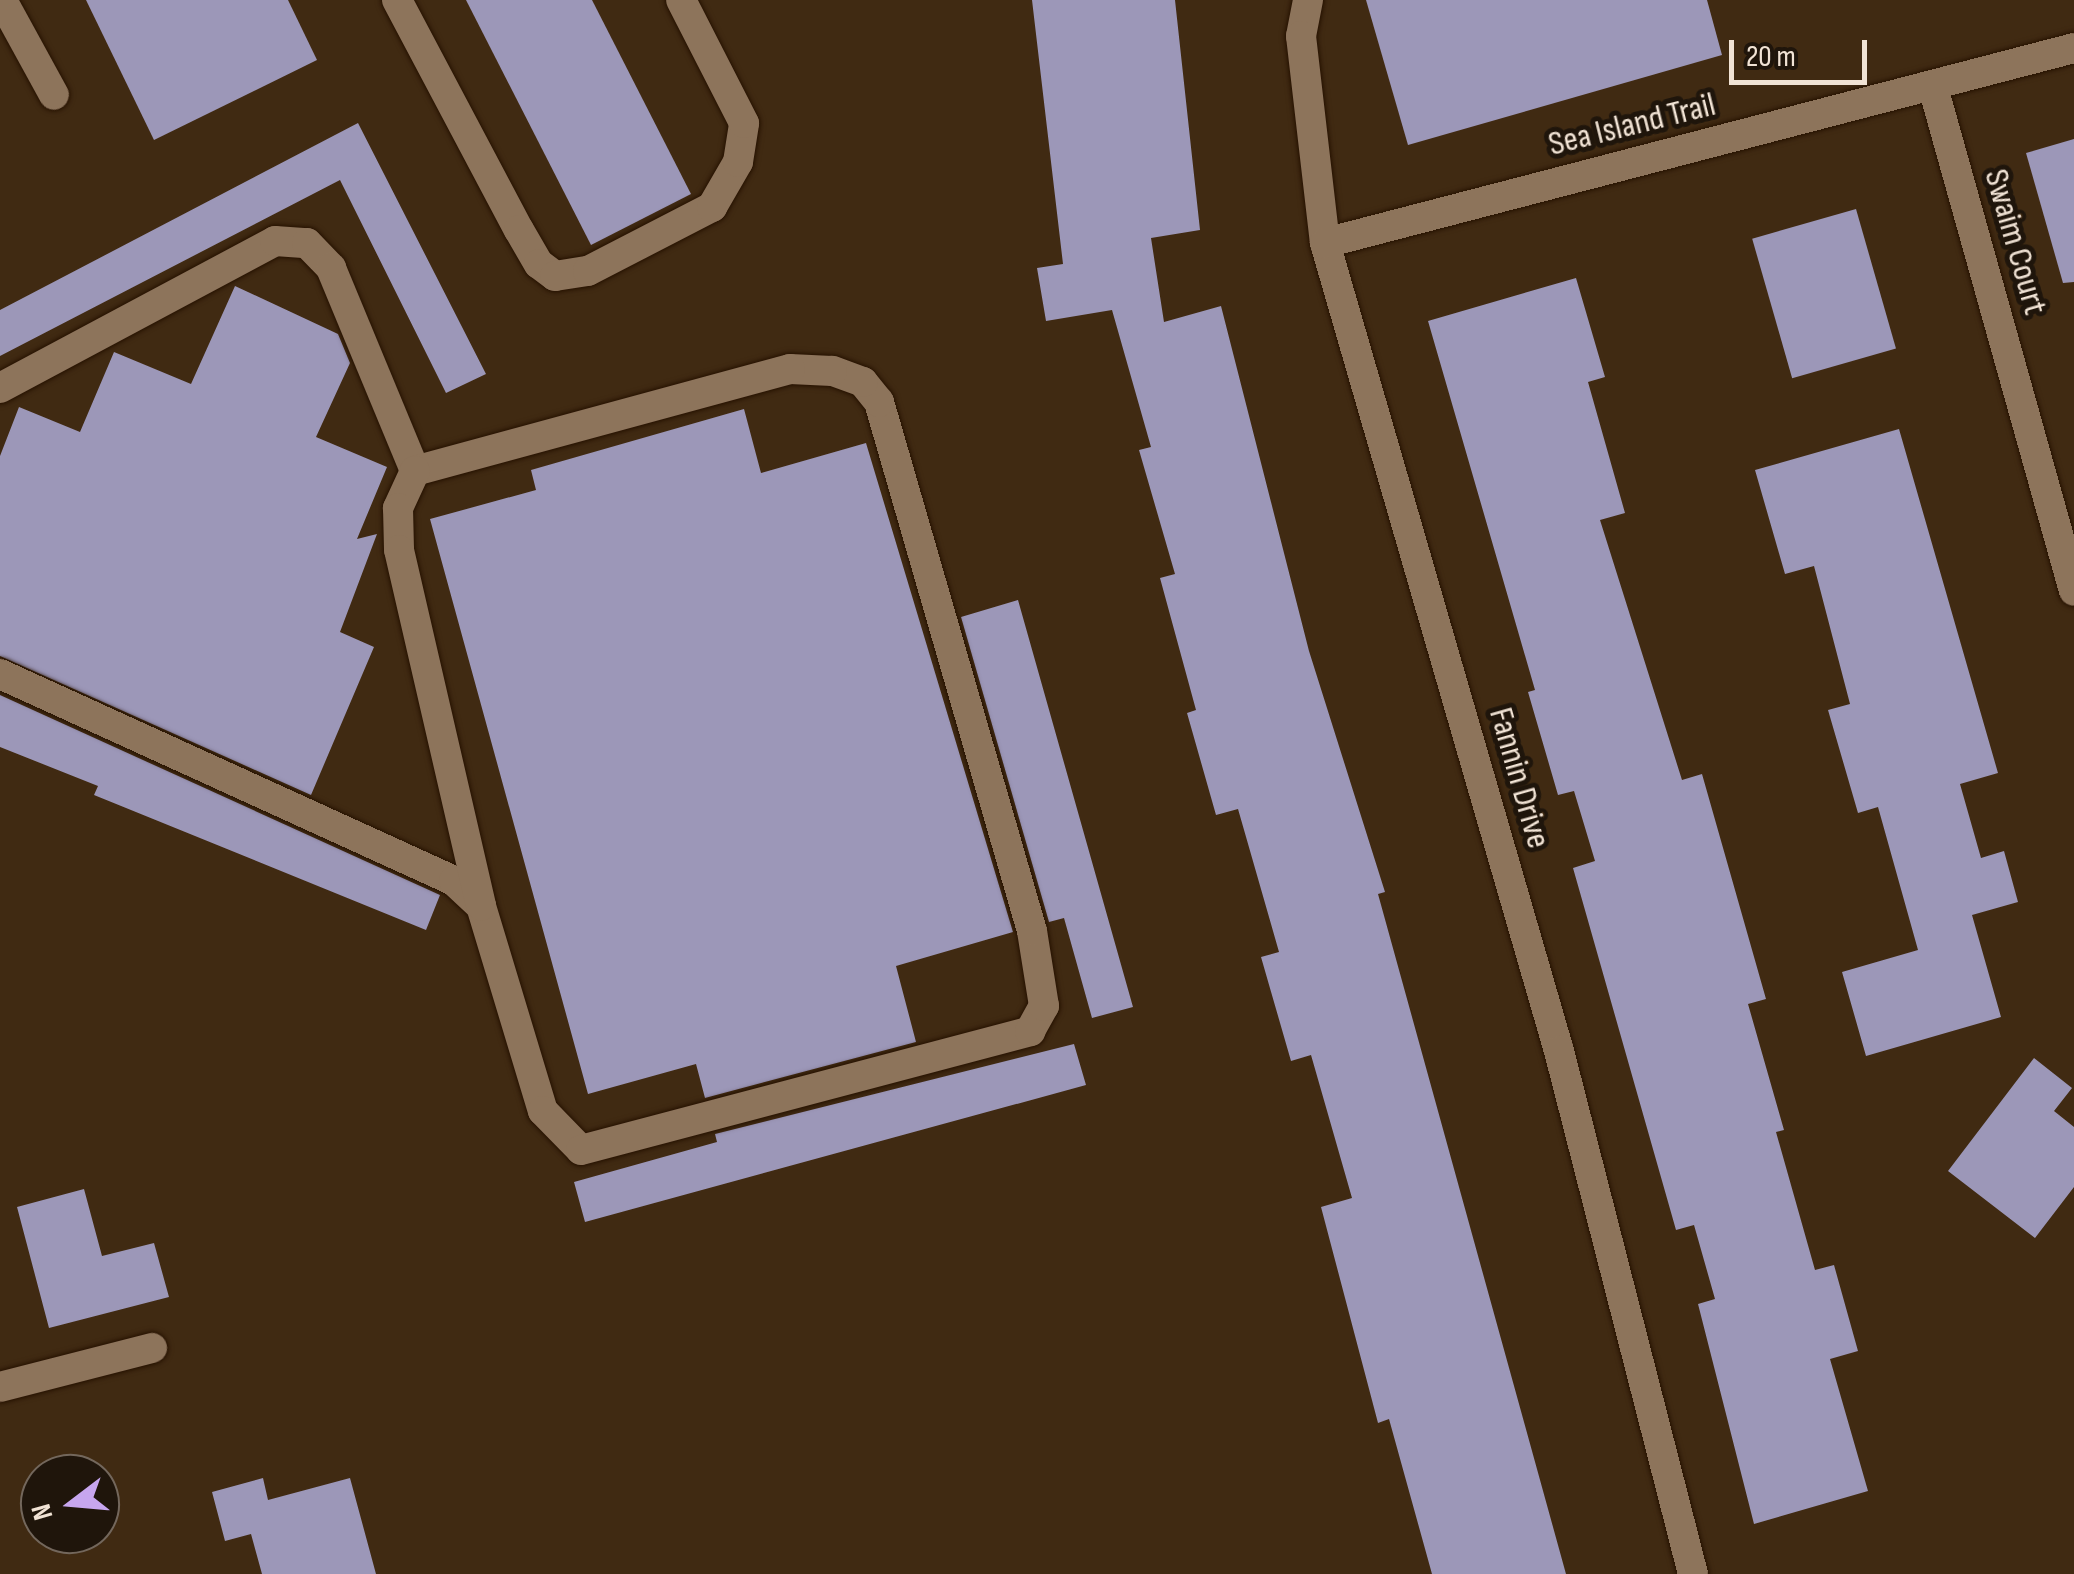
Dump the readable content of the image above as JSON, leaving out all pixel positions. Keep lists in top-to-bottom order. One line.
{"streets":{"street":["Sea Island Trail","Swaim Court","Fannin Drive"]},"crossings":[["Sea Island Trail","Swaim Court"],["Sea Island Trail","Fannin Drive"]],"scale_bar":"20 m","north":"left"}
